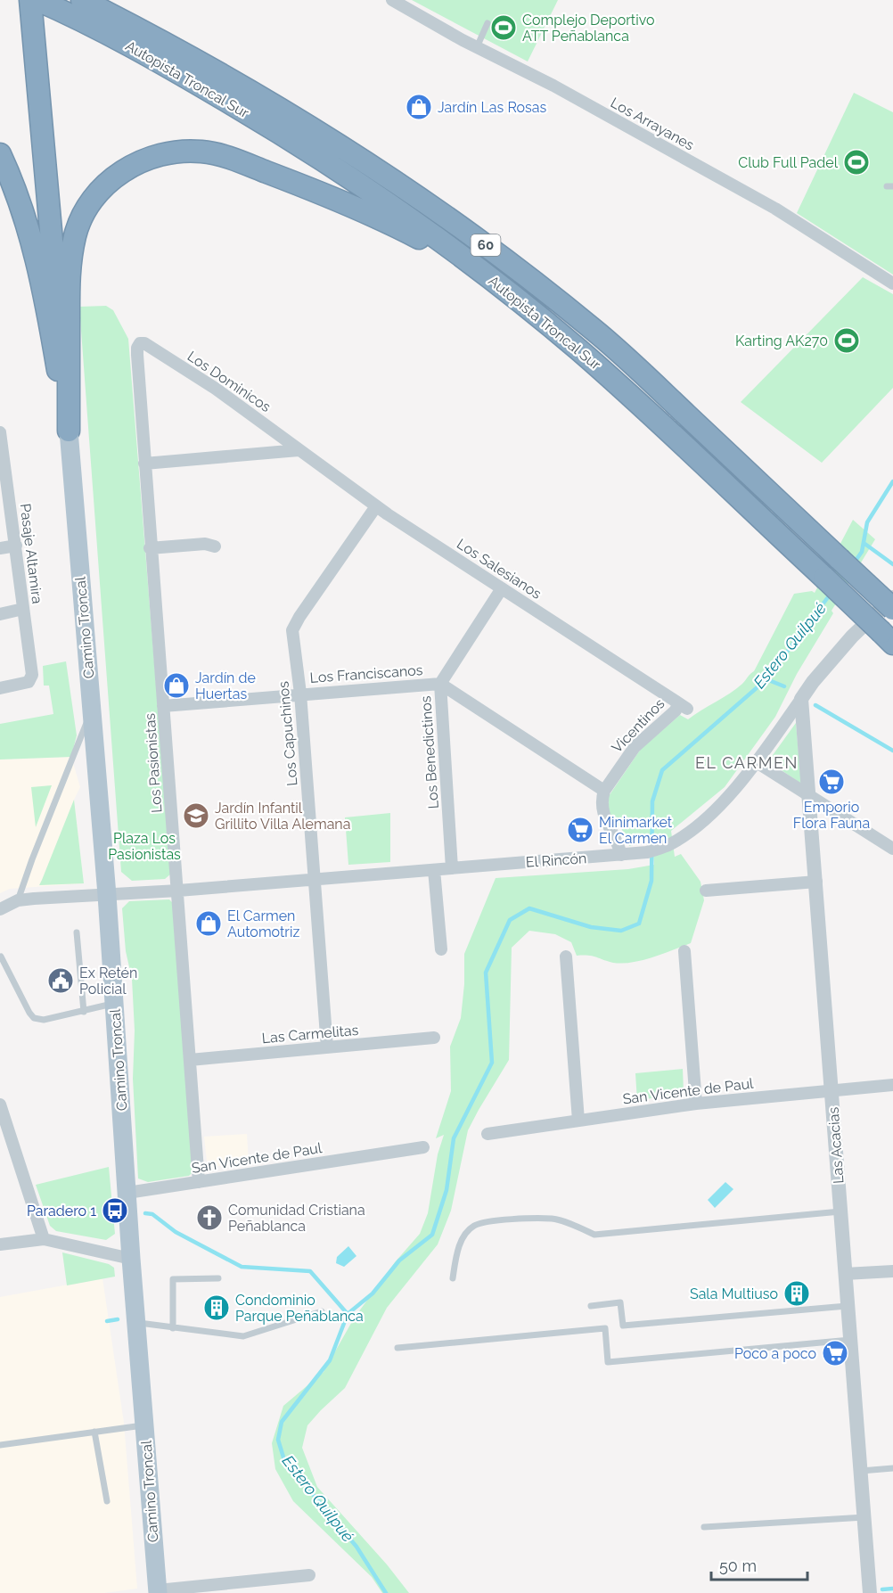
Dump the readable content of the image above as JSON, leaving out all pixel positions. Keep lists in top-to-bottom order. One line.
{"streets":{"highway":["Autopista Troncal Sur","60"],"main road":["Camino Troncal"],"street":["Los Arrayanes","Los Dominicos","Pasaje Altamira","Los Salesianos","Los Franciscanos","Vicentinos","Los Capuchinos","Los Benedictinos","Los Pasionistas","El Rincón","Las Carmelitas","San Vicente de Paul","Las Acacias"]},"crossings":[["Los Dominicos","Los Salesianos"],["Los Dominicos","Los Pasionistas"],["Los Salesianos","Vicentinos"],["Los Salesianos","Los Capuchinos"],["Los Salesianos","Los Benedictinos"],["Camino Troncal","El Rincón"],["Camino Troncal","San Vicente de Paul"],["Los Franciscanos","Vicentinos"],["Los Franciscanos","Los Capuchinos"],["Los Franciscanos","Los Benedictinos"],["Los Franciscanos","Los Pasionistas"],["Los Capuchinos","El Rincón"],["Los Capuchinos","Las Carmelitas"],["Los Benedictinos","El Rincón"],["Los Pasionistas","El Rincón"],["Los Pasionistas","Las Carmelitas"],["Los Pasionistas","San Vicente de Paul"],["El Rincón","Las Acacias"],["San Vicente de Paul","Las Acacias"]],"districts":["EL CARMEN"],"water":["Estero Quilpué"],"parks":["Plaza Los Pasionistas"],"places":{"sports":["Complejo Deportivo ATT Peñablanca","Club Full Padel","Karting AK270"],"shop":["Jardín Las Rosas","Jardín de Huertas","El Carmen Automotriz"],"supermarket":["Emporio Flora Fauna","Minimarket El Carmen","Poco a poco"],"school or university":["Jardín Infantil Grillito Villa Alemana"],"public building":["Ex Retén Policial"],"bus stop":["Paradero 1"],"church":["Comunidad Cristiana Peñablanca"],"building":["Sala Multiuso","Condominio Parque Peñablanca"]},"scale_bar":"50 m"}
